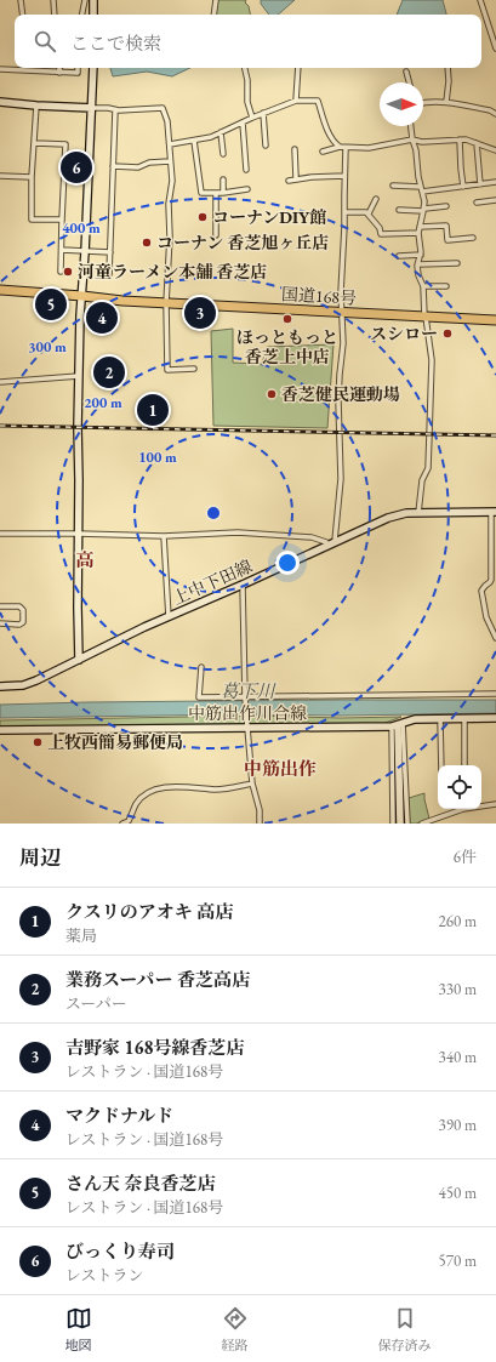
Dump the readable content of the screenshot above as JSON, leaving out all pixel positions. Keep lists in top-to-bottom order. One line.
{"streets":{"highway":["国道168号"],"main road":["上中下田線","中筋出作川合線"]},"districts":["高","中筋出作"],"water":["葛下川"],"places":["コーナンDIY館","コーナン 香芝旭ヶ丘店","河童ラーメン本舗 香芝店","ほっともっと 香芝上中店","スシロー","香芝健民運動場","上牧西簡易郵便局"],"north":"right","page":{"search":"ここで検索","pins":["6","5","3","4","2","1"],"heading":["周辺","6件"],"list":[{"mark":"1","name":"クスリのアオキ 高店","note":"薬局","value":"260 m"},{"mark":"2","name":"業務スーパー 香芝高店","note":"スーパー","value":"330 m"},{"mark":"3","name":"吉野家 168号線香芝店","note":"レストラン · 国道168号","value":"340 m"},{"mark":"4","name":"マクドナルド","note":"レストラン · 国道168号","value":"390 m"},{"mark":"5","name":"さん天 奈良香芝店","note":"レストラン · 国道168号","value":"450 m"},{"mark":"6","name":"びっくり寿司","note":"レストラン","value":"570 m"}],"nav":["地図","経路","保存済み"]},"rings":["400 m","300 m","200 m","100 m"]}
